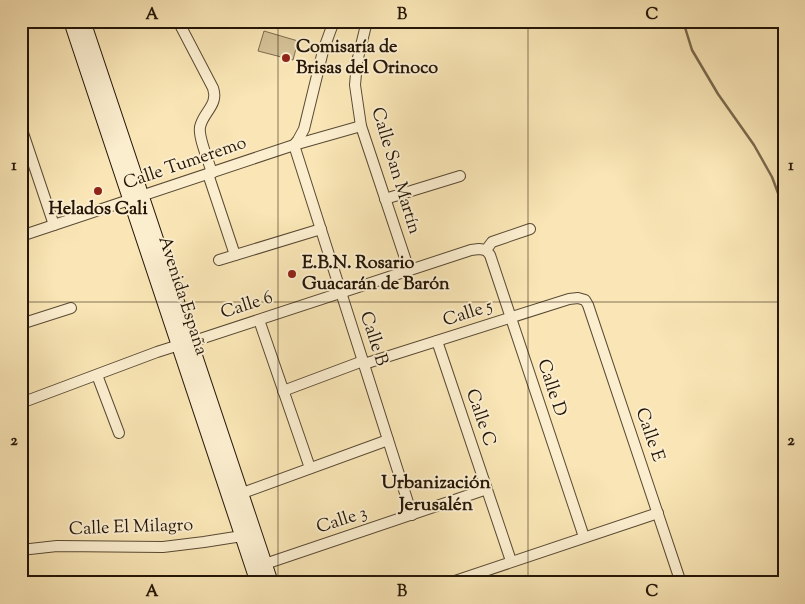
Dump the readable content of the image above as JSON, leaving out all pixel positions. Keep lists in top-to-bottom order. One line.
{"streets":{"main road":["Avenida España"],"street":["Calle Tumeremo","Calle San Martín","Calle 6","Calle 5","Calle B","Calle D","Calle C","Calle E","Calle 3","Calle El Milagro"]},"crossings":[["Calle Tumeremo","Calle San Martín"],["Calle Tumeremo","Avenida España"],["Calle Tumeremo","Calle B"],["Calle San Martín","Calle 6"],["Avenida España","Calle 6"],["Avenida España","Calle 3"],["Avenida España","Calle El Milagro"],["Calle 6","Calle B"],["Calle 6","Calle D"],["Calle 5","Calle B"],["Calle 5","Calle D"],["Calle 5","Calle C"],["Calle 5","Calle E"],["Calle B","Calle 3"],["Calle C","Calle 3"]],"districts":["Urbanización Jerusalén"],"places":["Comisaría de Brisas del Orinoco","Helados Cali","E.B.N. Rosario Guacarán de Barón"],"grid":{"columns":["A","B","C"],"rows":["1","2"]}}
